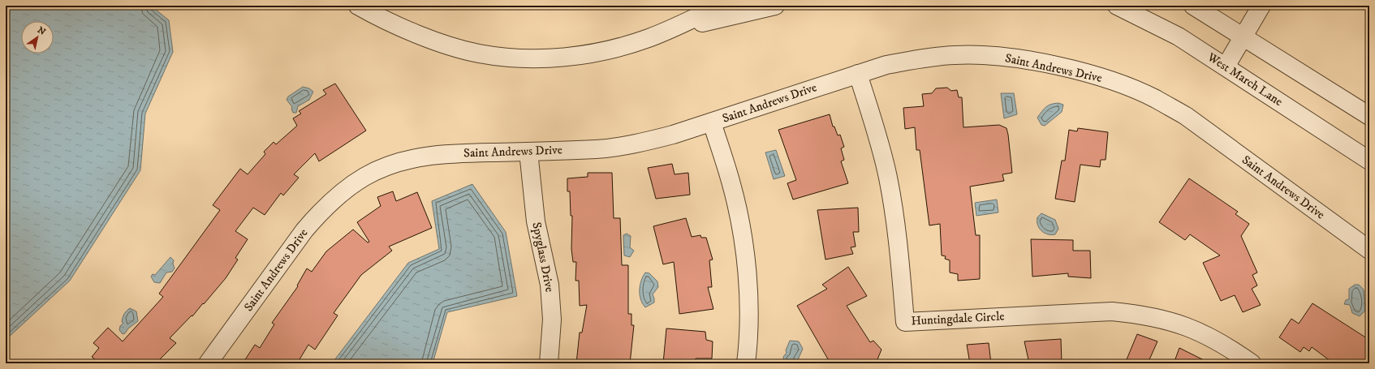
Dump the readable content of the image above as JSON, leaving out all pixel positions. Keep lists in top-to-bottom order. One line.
{"streets":{"street":["Saint Andrews Drive","West March Lane","Spyglass Drive","Huntingdale Circle"]},"crossings":[["Saint Andrews Drive","Spyglass Drive"],["Saint Andrews Drive","Huntingdale Circle"]],"north":"top right"}
